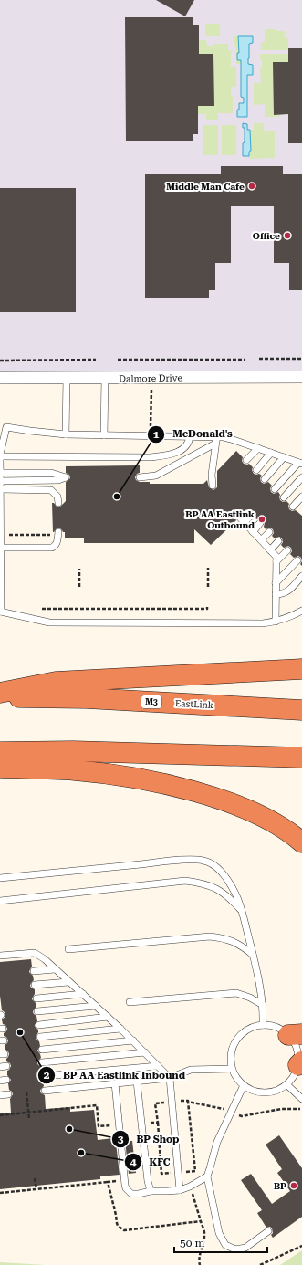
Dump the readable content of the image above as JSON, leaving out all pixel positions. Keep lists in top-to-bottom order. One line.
{"streets":{"highway":["M3","EastLink"],"street":["Dalmore Drive"]},"places":["Middle Man Cafe","Office","McDonald's","BP AA Eastlink Outbound","BP AA Eastlink Inbound","BP Shop","KFC","BP"],"scale_bar":"50 m"}
